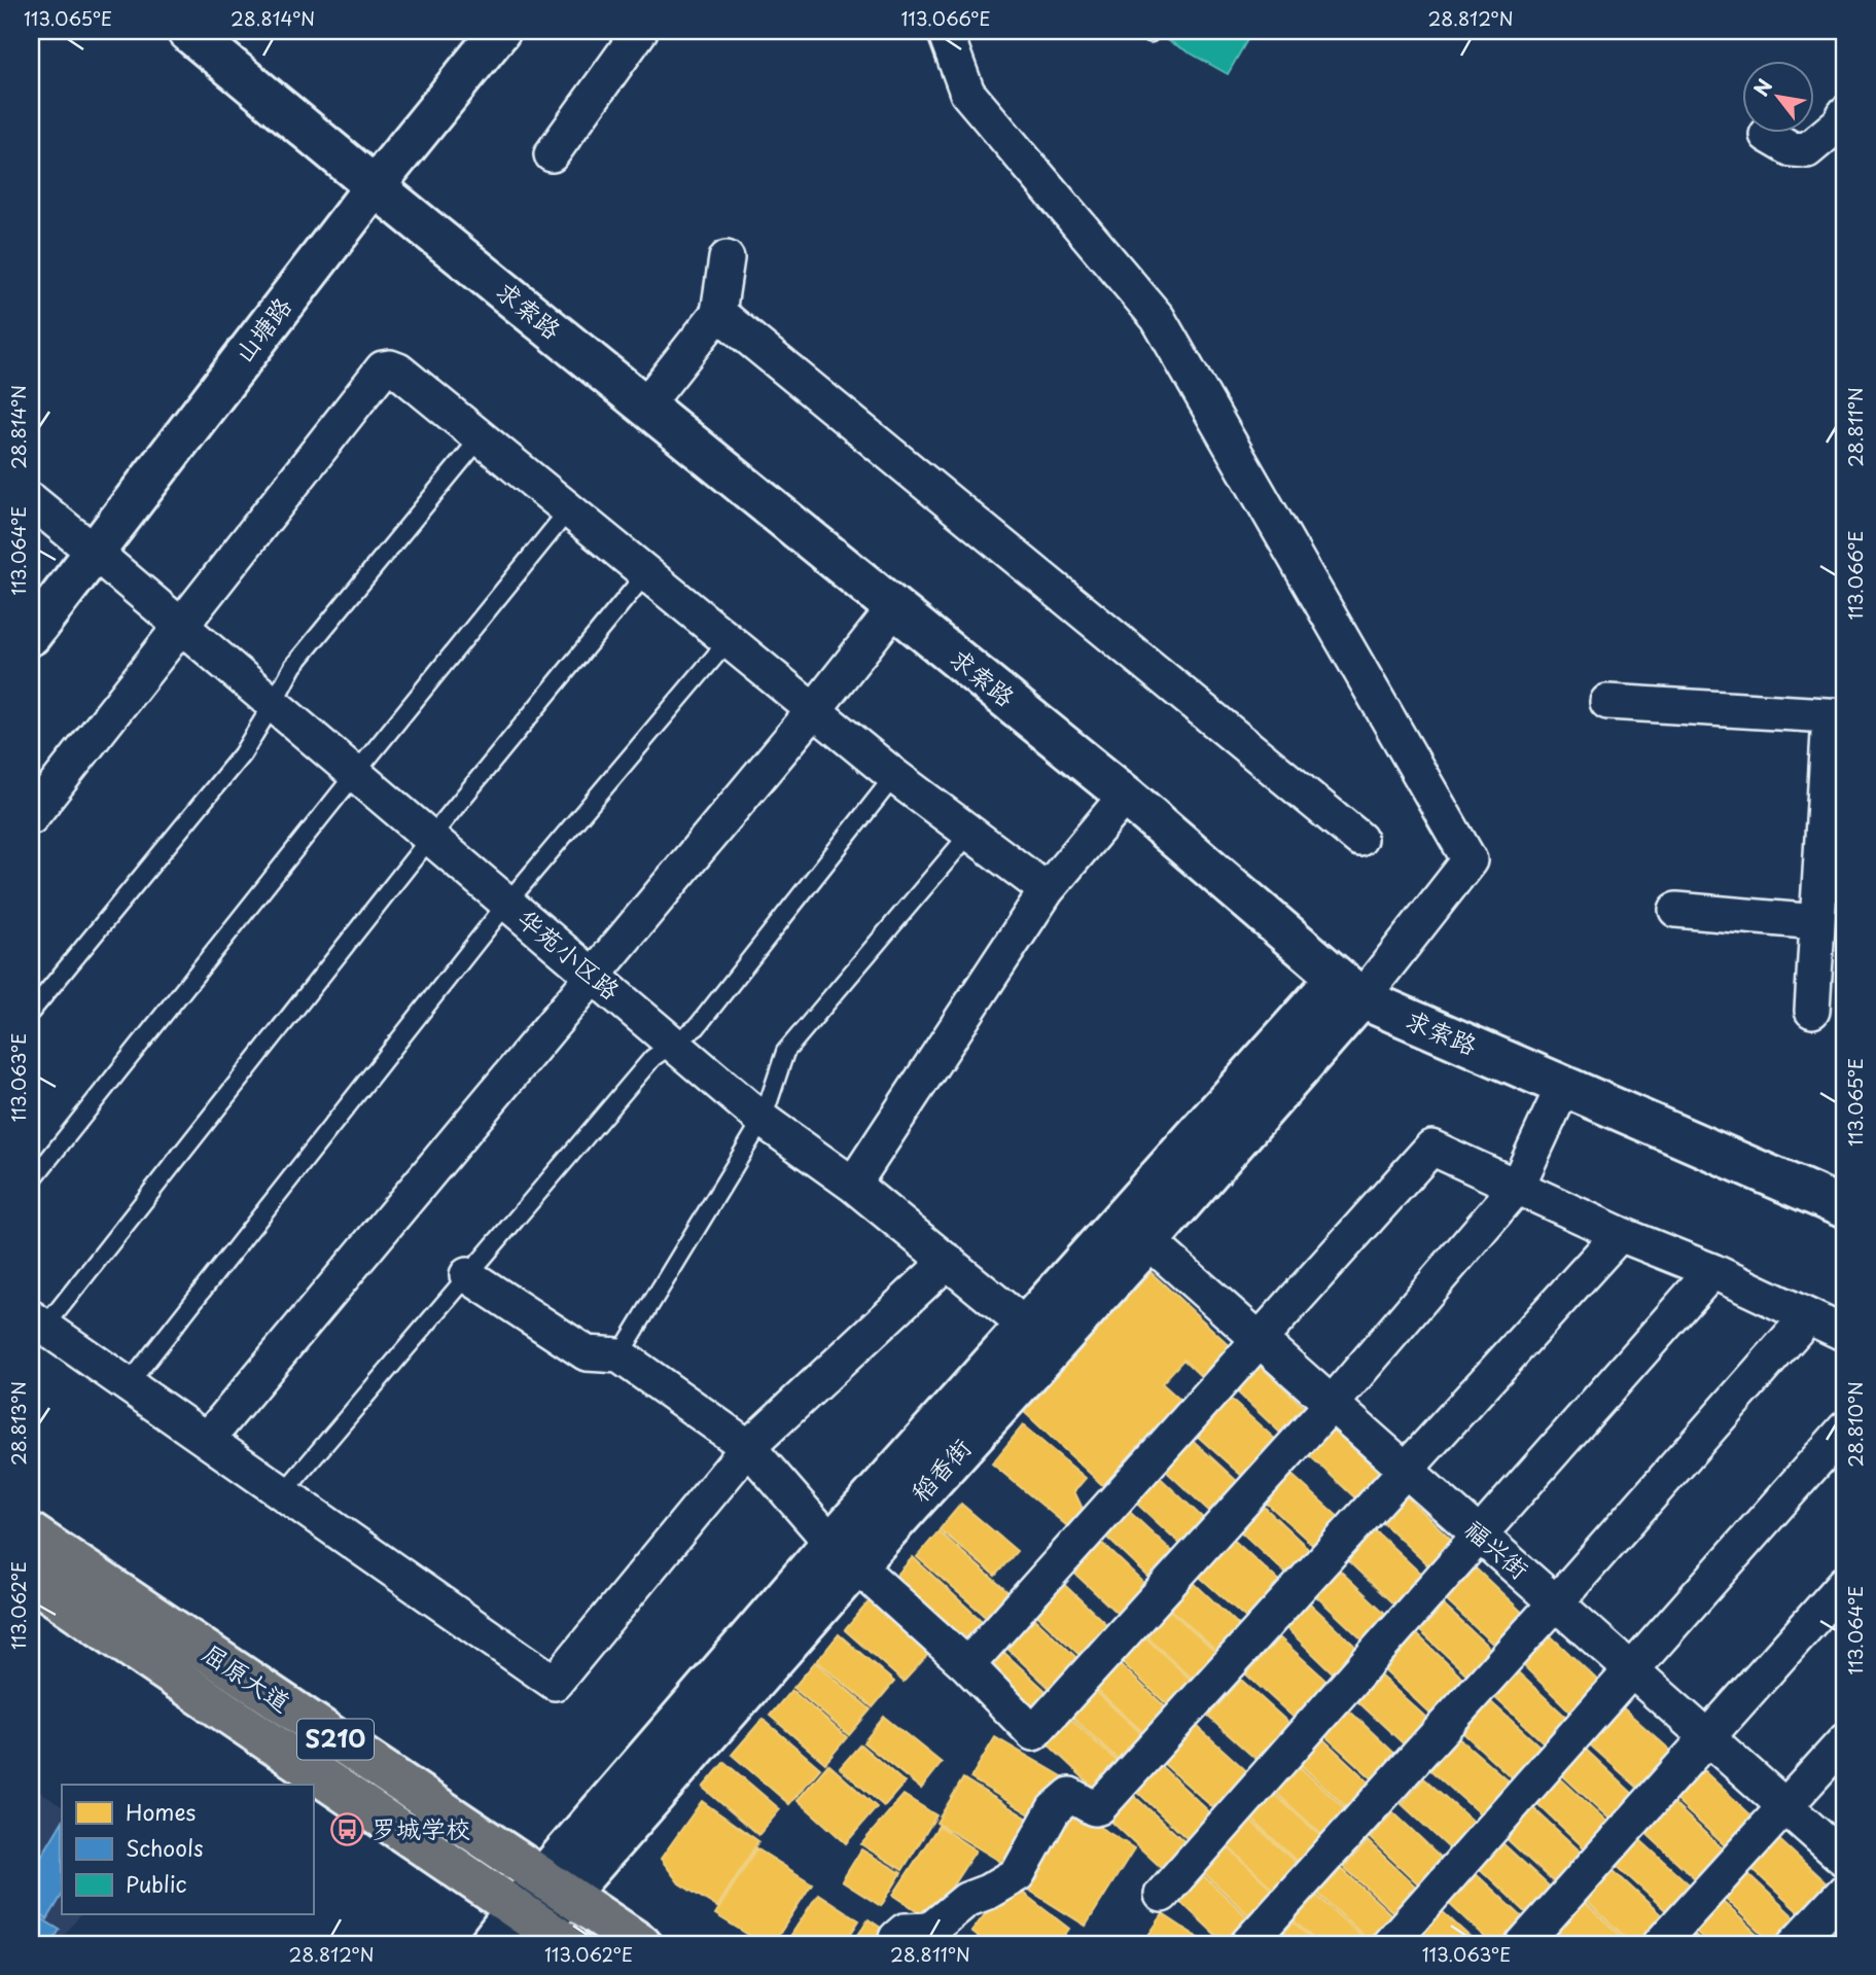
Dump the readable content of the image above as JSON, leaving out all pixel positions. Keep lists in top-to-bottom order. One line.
{"streets":{"main road":["屈原大道","S210"],"street":["求索路","山塘路","华苑小区路","稻香街","福兴街"]},"crossings":[["求索路","山塘路"],["求索路","稻香街"],["山塘路","华苑小区路"],["华苑小区路","稻香街"],["稻香街","福兴街"],["稻香街","屈原大道"]],"places":{"bus stop":["罗城学校"]},"legend":["Homes","Schools","Public"],"north":"top left","coordinates":["113.065°E","28.814°N","113.066°E","28.812°N","28.811°N","113.064°E","113.063°E","28.813°N","28.810°N","113.062°E"]}
